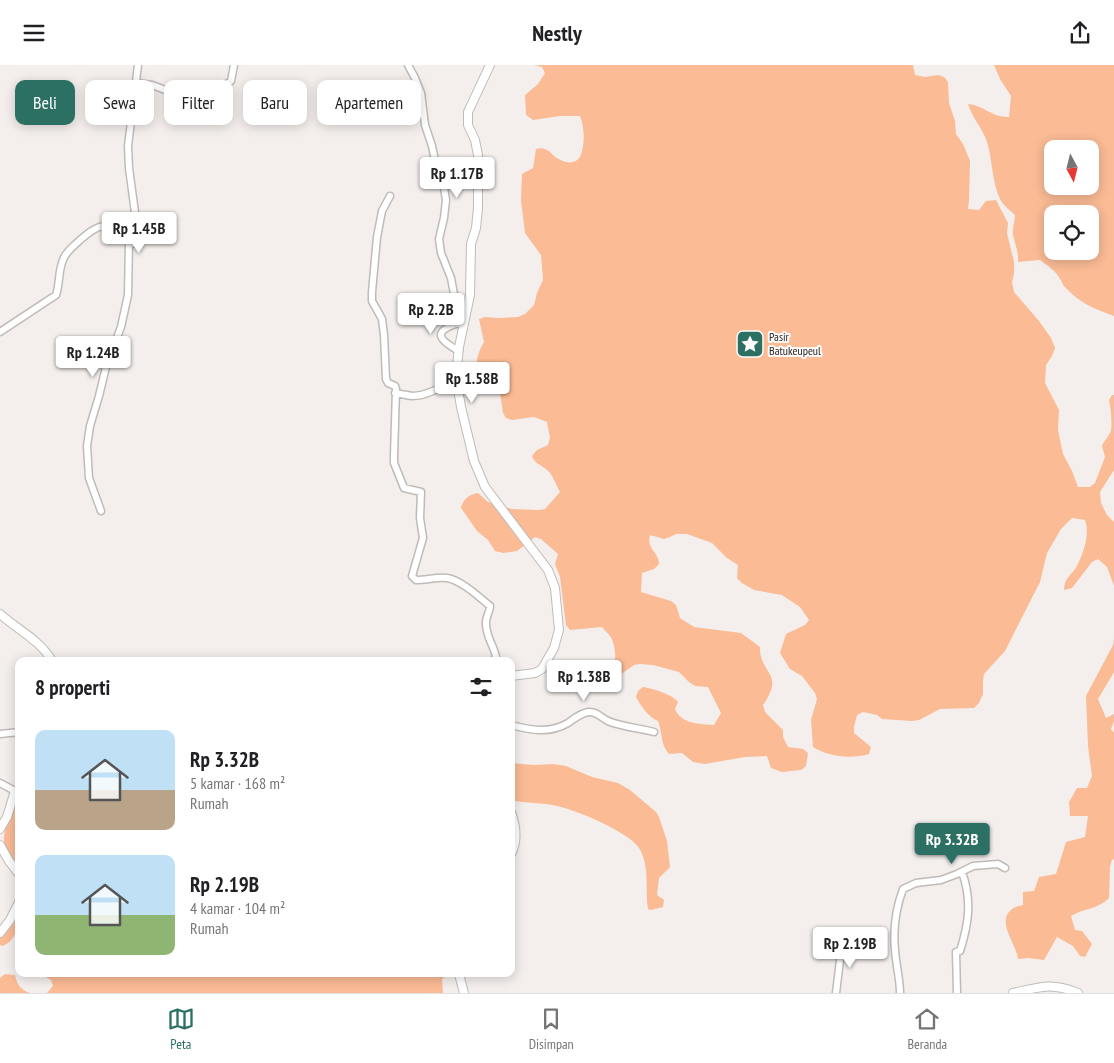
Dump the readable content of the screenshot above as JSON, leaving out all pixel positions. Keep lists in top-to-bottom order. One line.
{"places":{"place":["Pasir Batukeupeul"]},"north":"bottom","page":{"header":"Nestly","chip":["Beli","Sewa","Filter","Baru","Apartemen"],"price":["Rp 1.17B","Rp 1.45B","Rp 2.2B","Rp 1.24B","Rp 1.58B","Rp 1.38B","Rp 3.32B","Rp 2.19B"],"heading":"8 properti","list":[{"name":"Rp 3.32B","note":"5 kamar · 168 m² · Rumah"},{"name":"Rp 2.19B","note":"4 kamar · 104 m² · Rumah"}],"tabs":["Peta","Disimpan","Beranda"]}}
